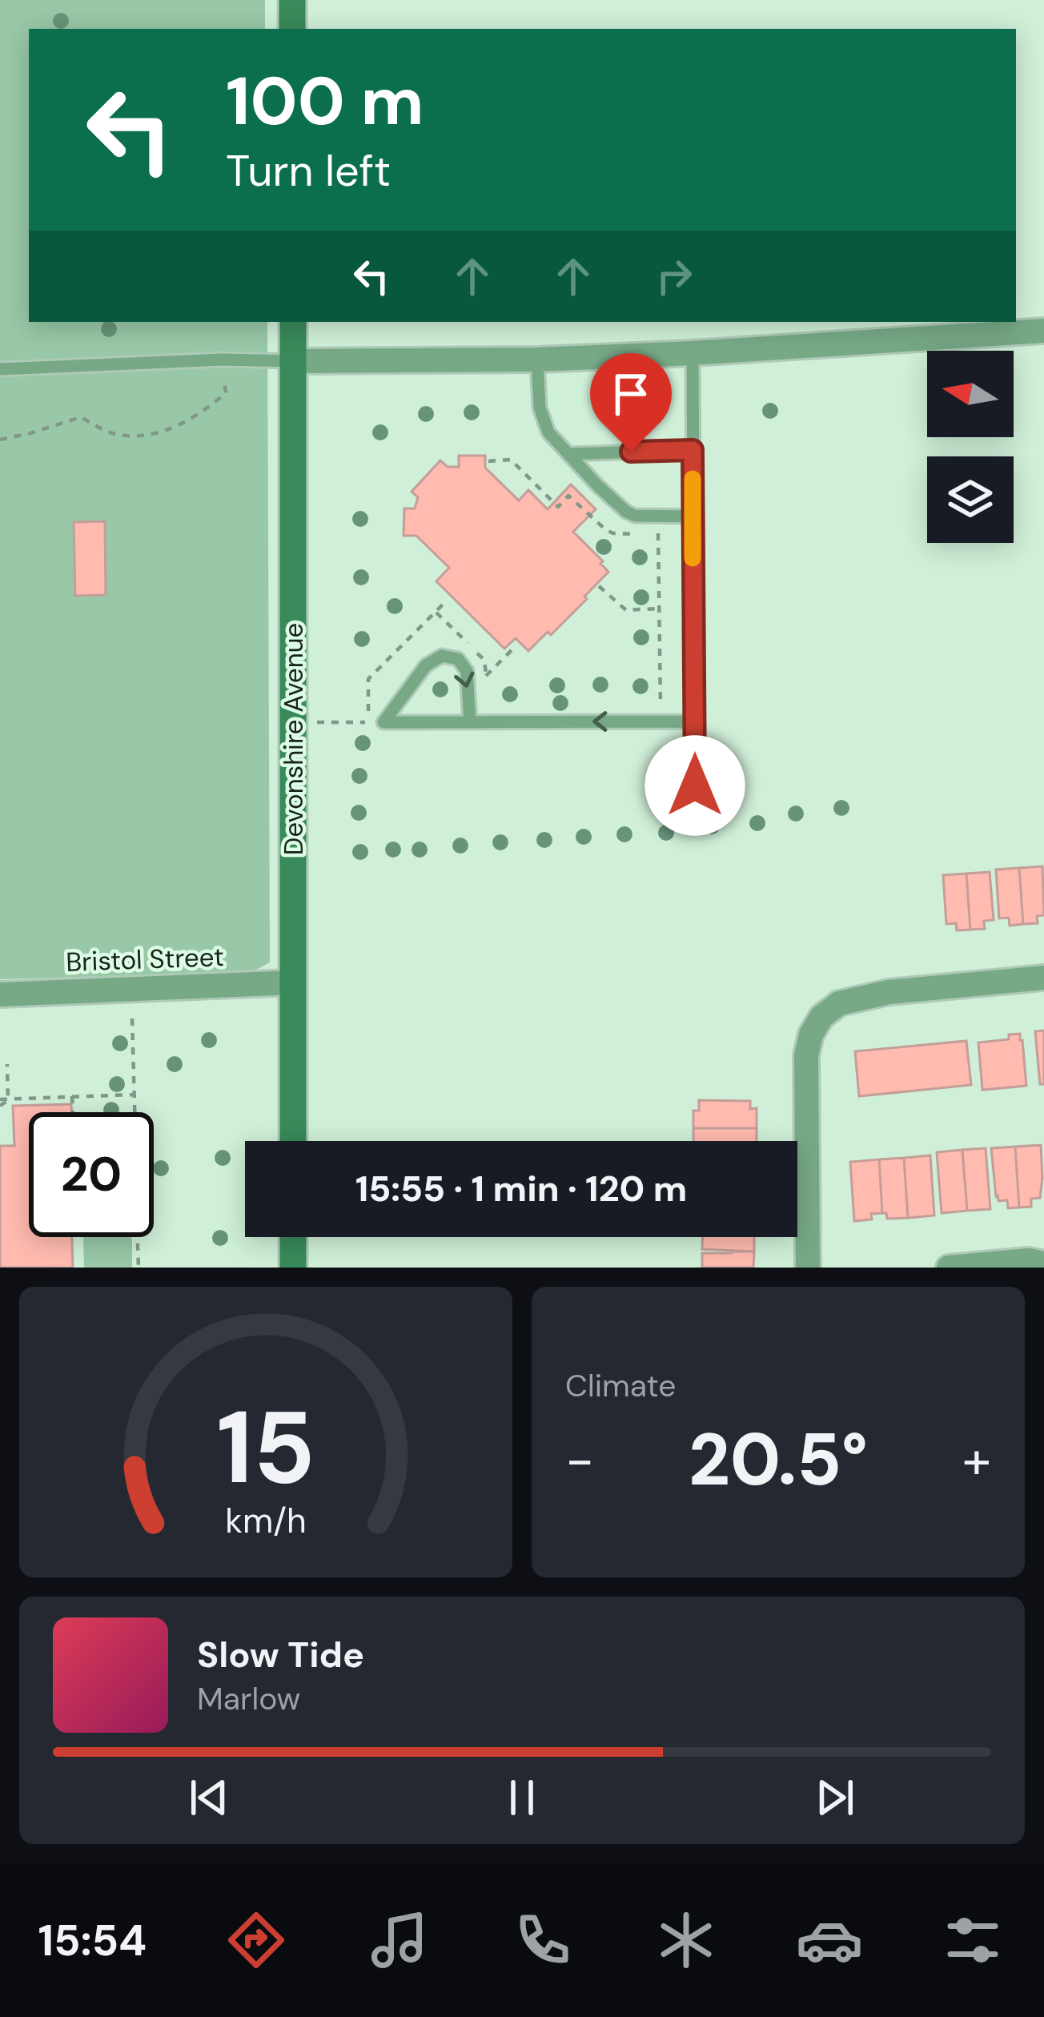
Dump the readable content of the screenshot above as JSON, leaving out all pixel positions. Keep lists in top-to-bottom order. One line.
{"streets":{"main road":["Devonshire Avenue"],"street":["Bristol Street"]},"crossings":[["Devonshire Avenue","Bristol Street"]],"north":"left","page":{"turn":["100 m","Turn left"],"limit":"20","trip":"15:55 · 1 min · 120 m","tile":"Climate","heat":["−","20.5°","+"],"song":["Slow Tide","Marlow"],"tabs":"15:54","gauge":["15","km/h"]}}
